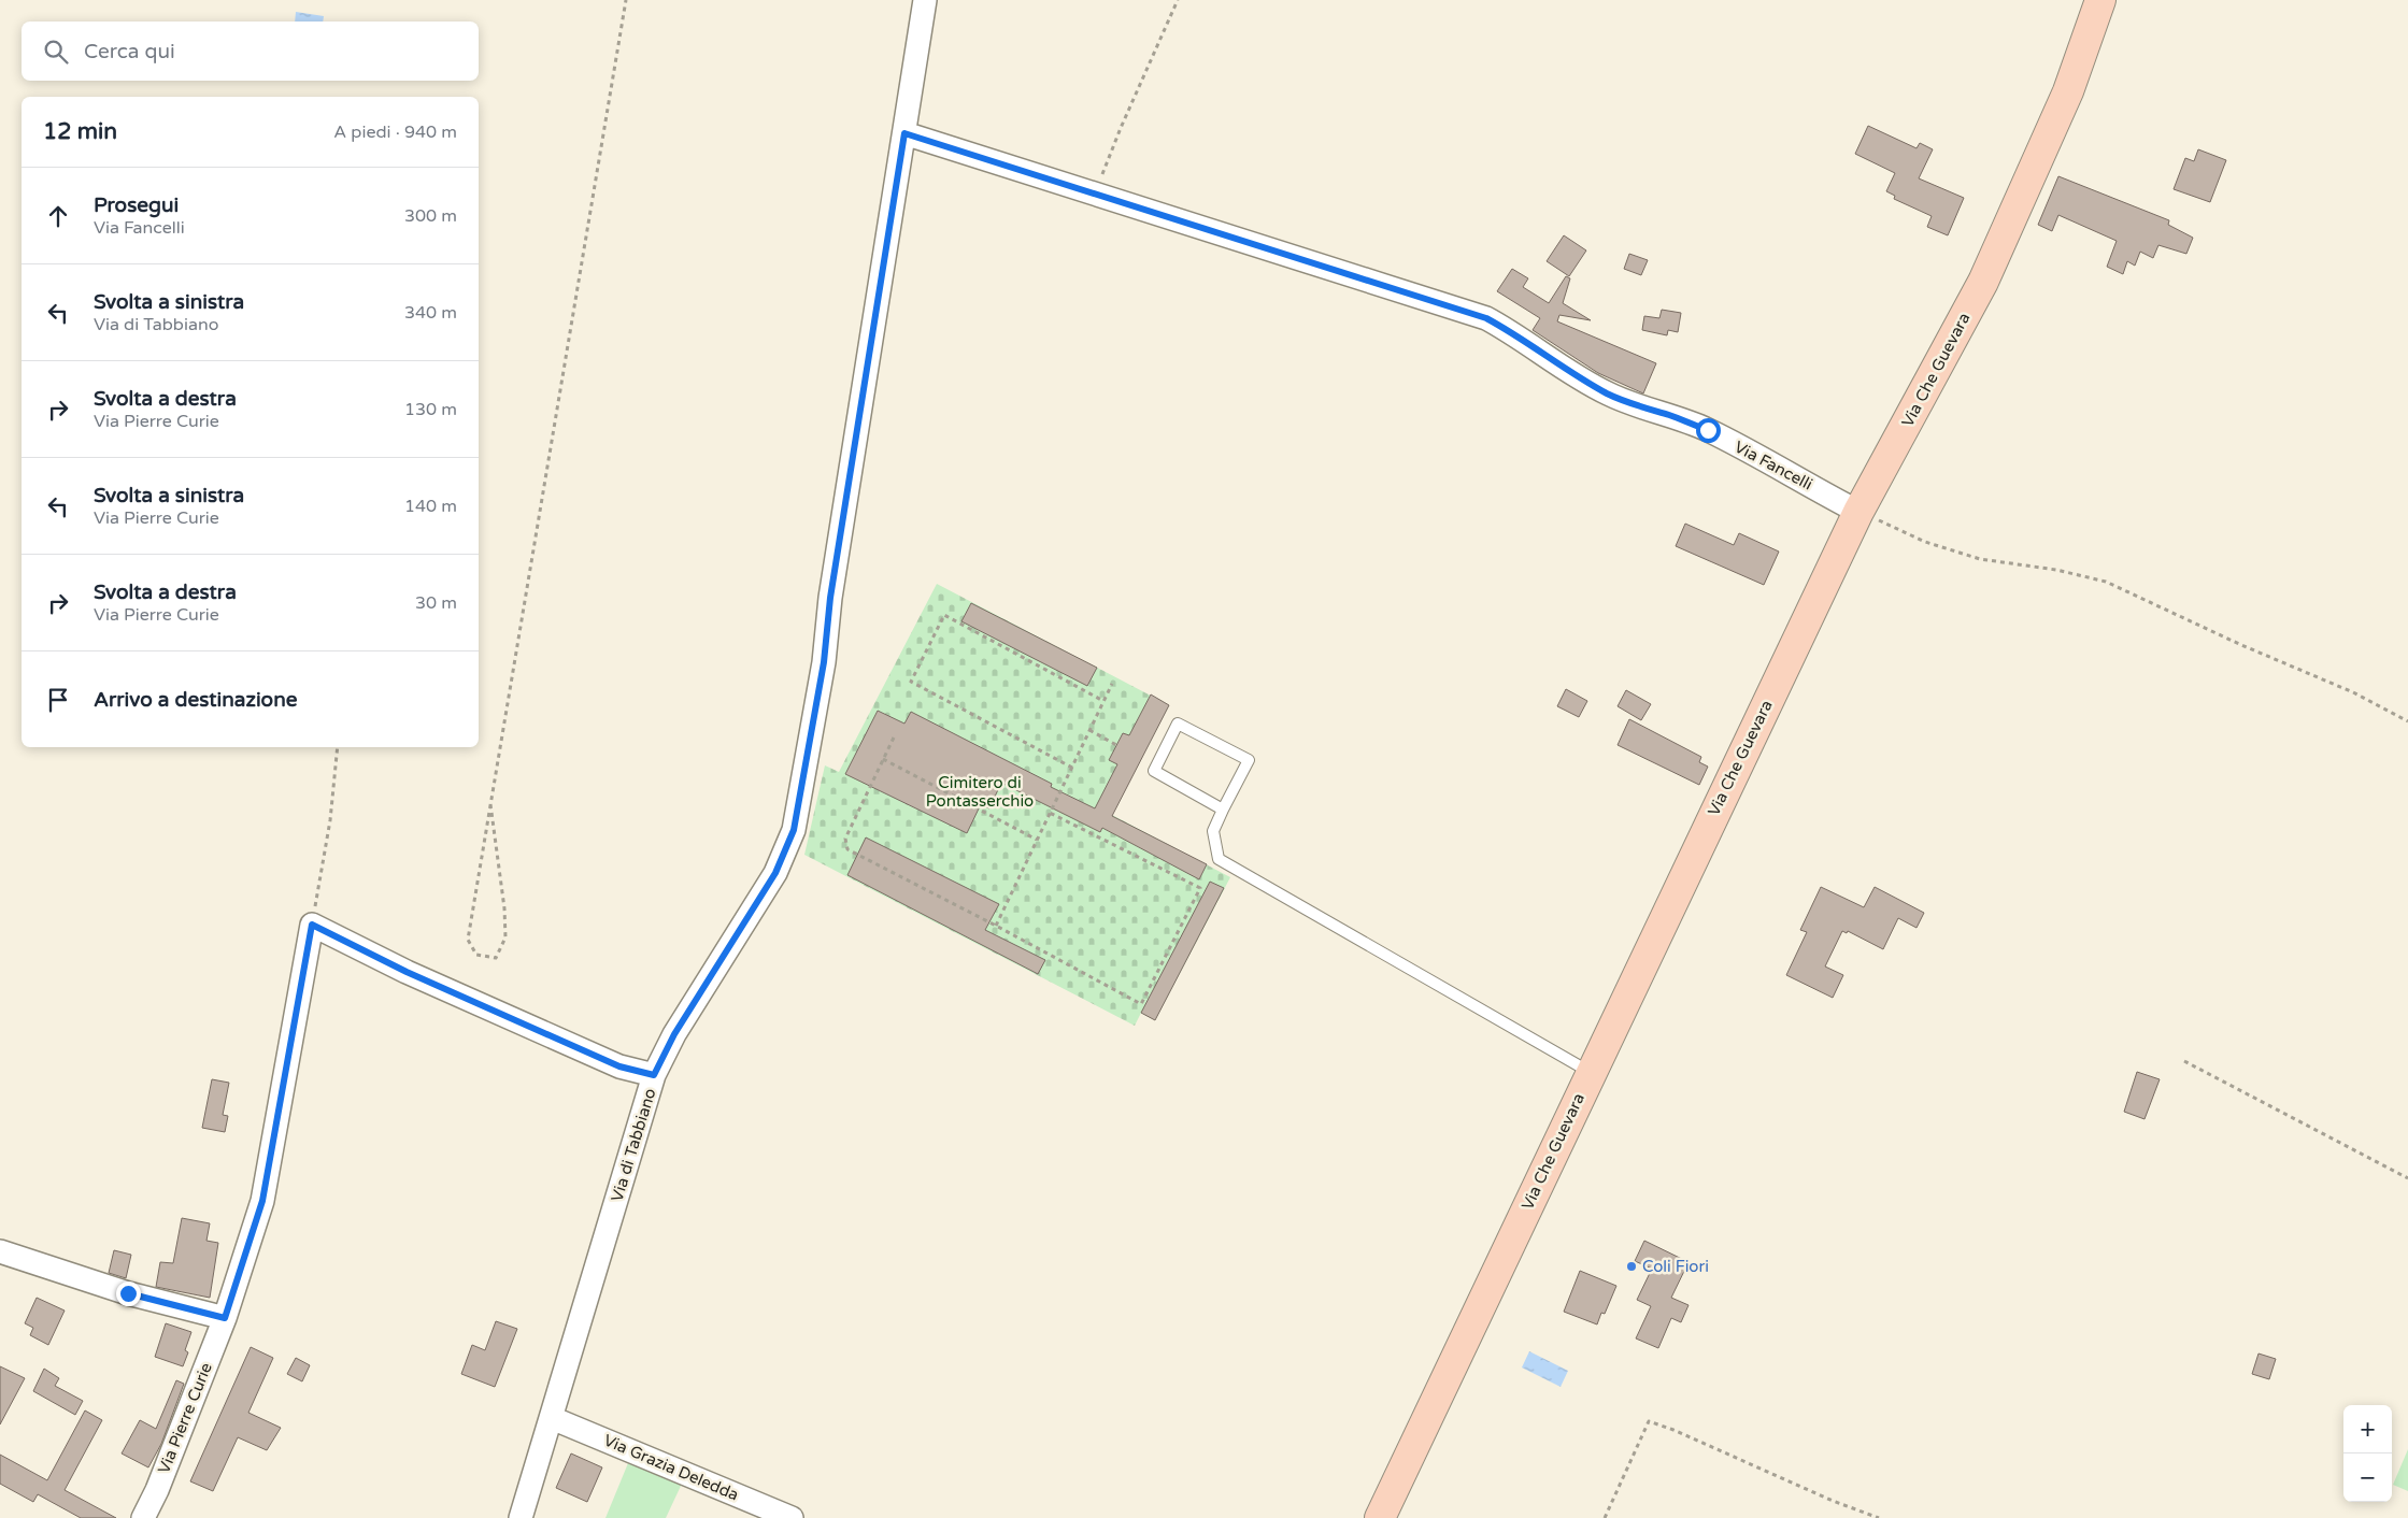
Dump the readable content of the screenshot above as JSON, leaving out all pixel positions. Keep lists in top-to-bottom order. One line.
{"streets":{"main road":["Via Che Guevara"],"street":["Via Fancelli","Via di Tabbiano","Via Pierre Curie","Via Grazia Deledda"]},"crossings":[["Via Che Guevara","Via Fancelli"],["Via Fancelli","Via di Tabbiano"],["Via di Tabbiano","Via Grazia Deledda"]],"parks":["Cimitero di Pontasserchio"],"places":["Coli Fiori"],"page":{"search":"Cerca qui","heading":["12 min","A piedi · 940 m"],"list":[["Prosegui","Via Fancelli","300 m"],["Svolta a sinistra","Via di Tabbiano","340 m"],["Svolta a destra","Via Pierre Curie","130 m"],["Svolta a sinistra","Via Pierre Curie","140 m"],["Svolta a destra","Via Pierre Curie","30 m"],"Arrivo a destinazione"],"map_buttons":["+","−"]}}
